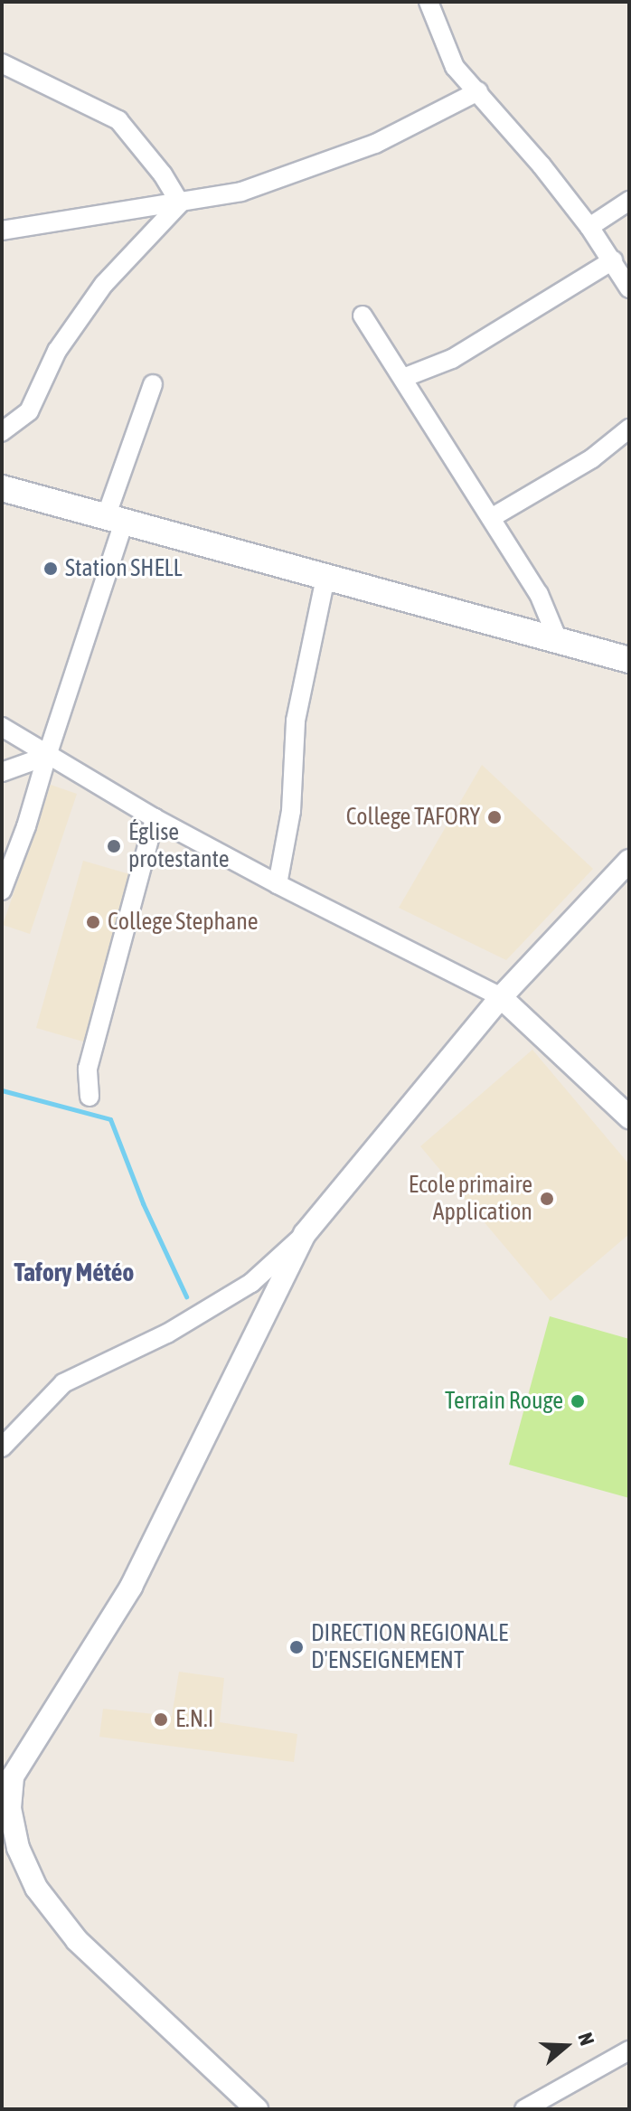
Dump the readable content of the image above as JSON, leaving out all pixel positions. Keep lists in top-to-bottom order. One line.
{"districts":["Tafory Météo"],"places":["Station SHELL","College TAFORY","Église protestante","College Stephane","Ecole primaire Application","Terrain Rouge","DIRECTION REGIONALE D'ENSEIGNEMENT","E.N.I"],"north":"right"}
